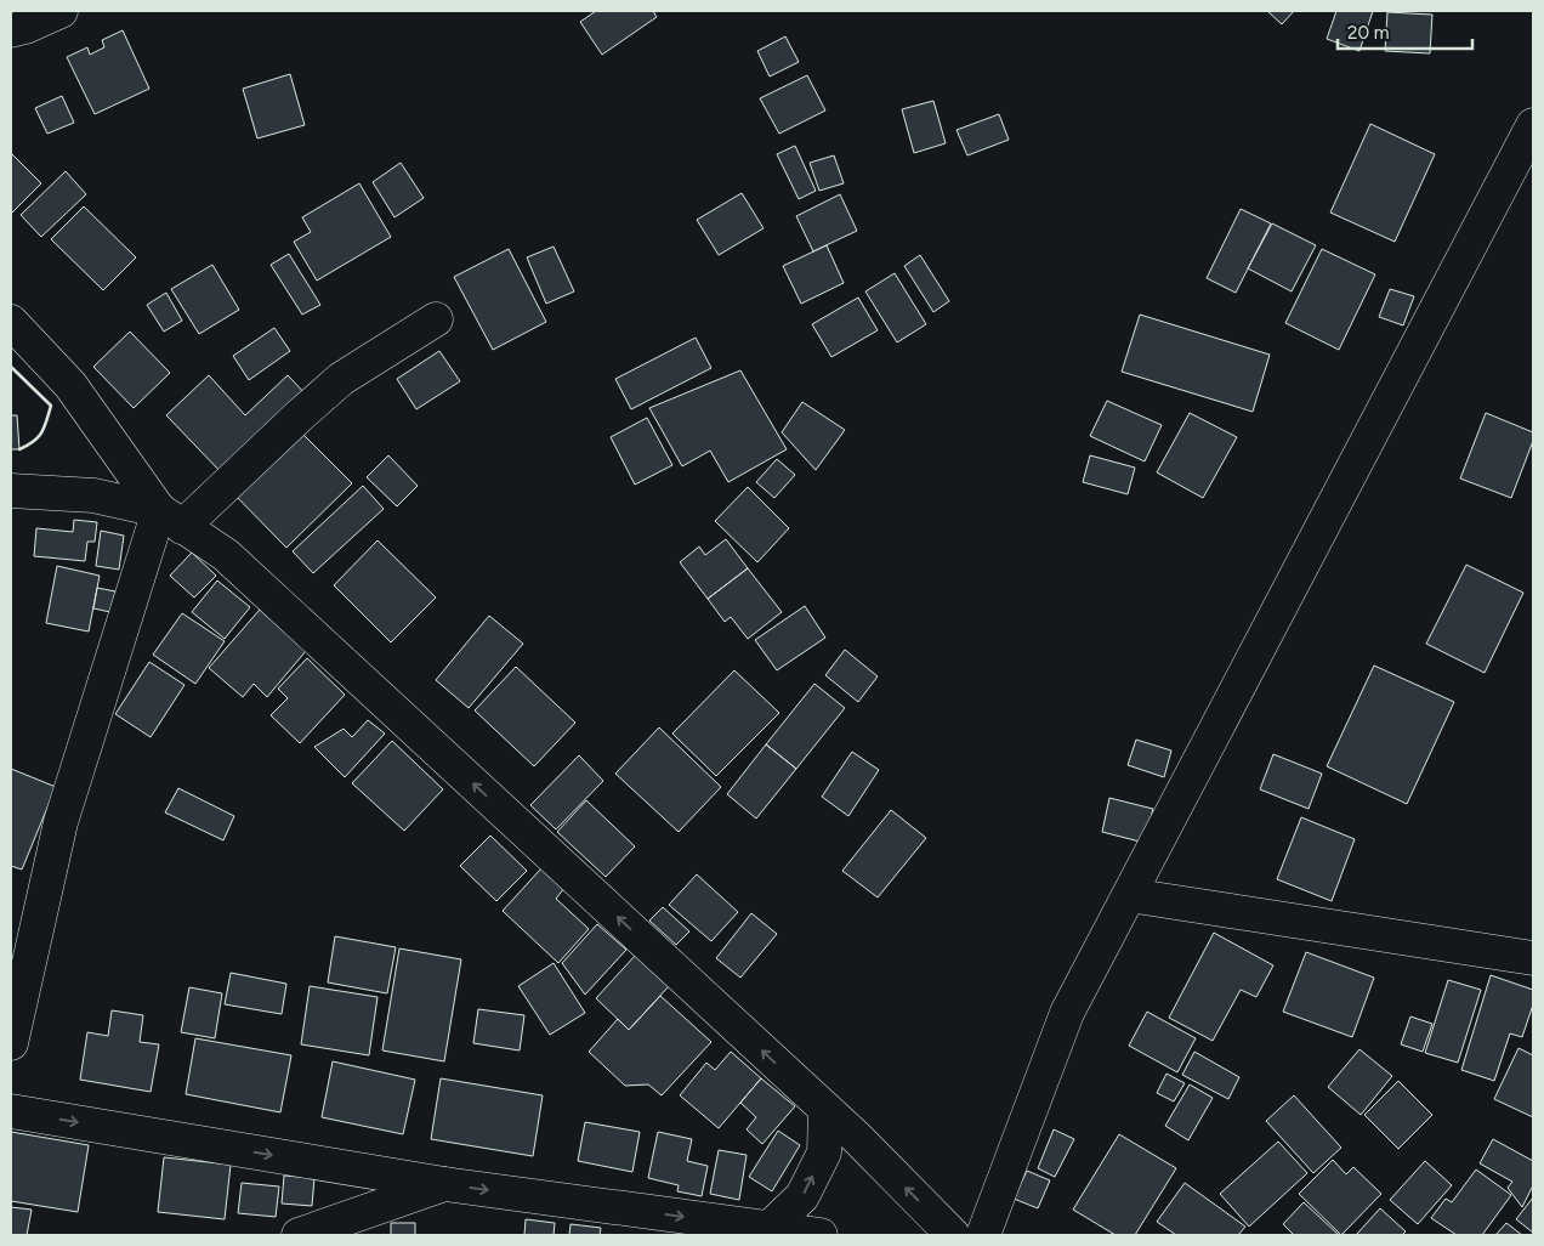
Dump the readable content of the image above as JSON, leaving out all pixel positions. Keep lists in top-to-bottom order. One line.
{"scale_bar":"20 m"}
